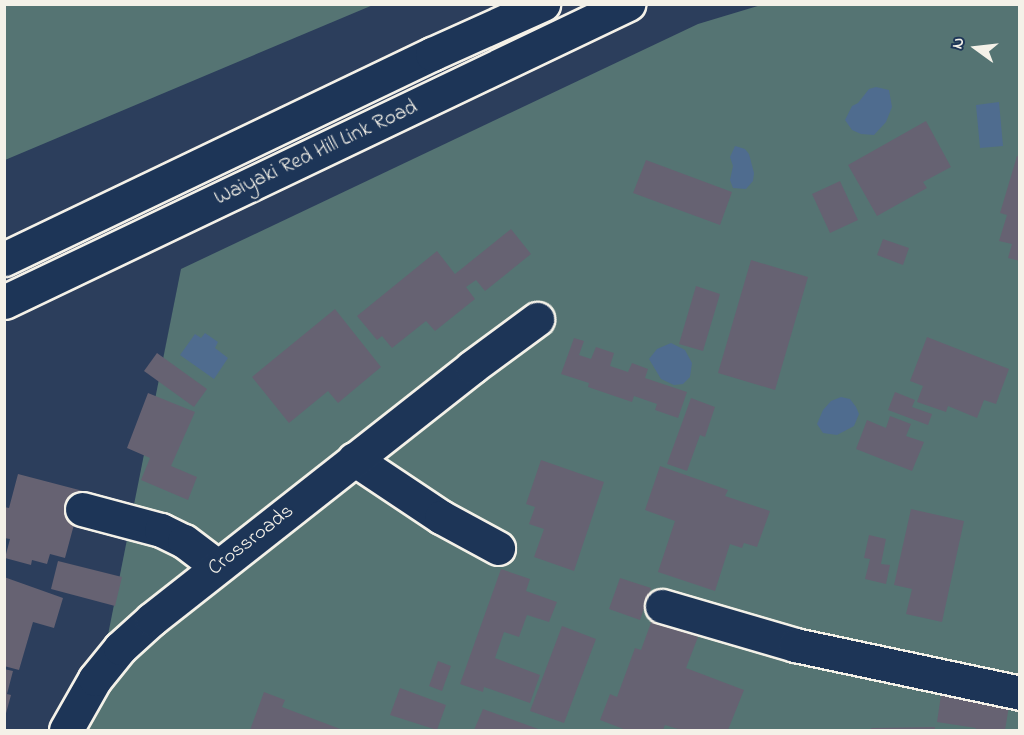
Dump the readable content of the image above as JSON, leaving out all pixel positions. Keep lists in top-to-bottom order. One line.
{"streets":{"main road":["Waiyaki Red Hill Link Road","Crossroads"]},"north":"left"}
